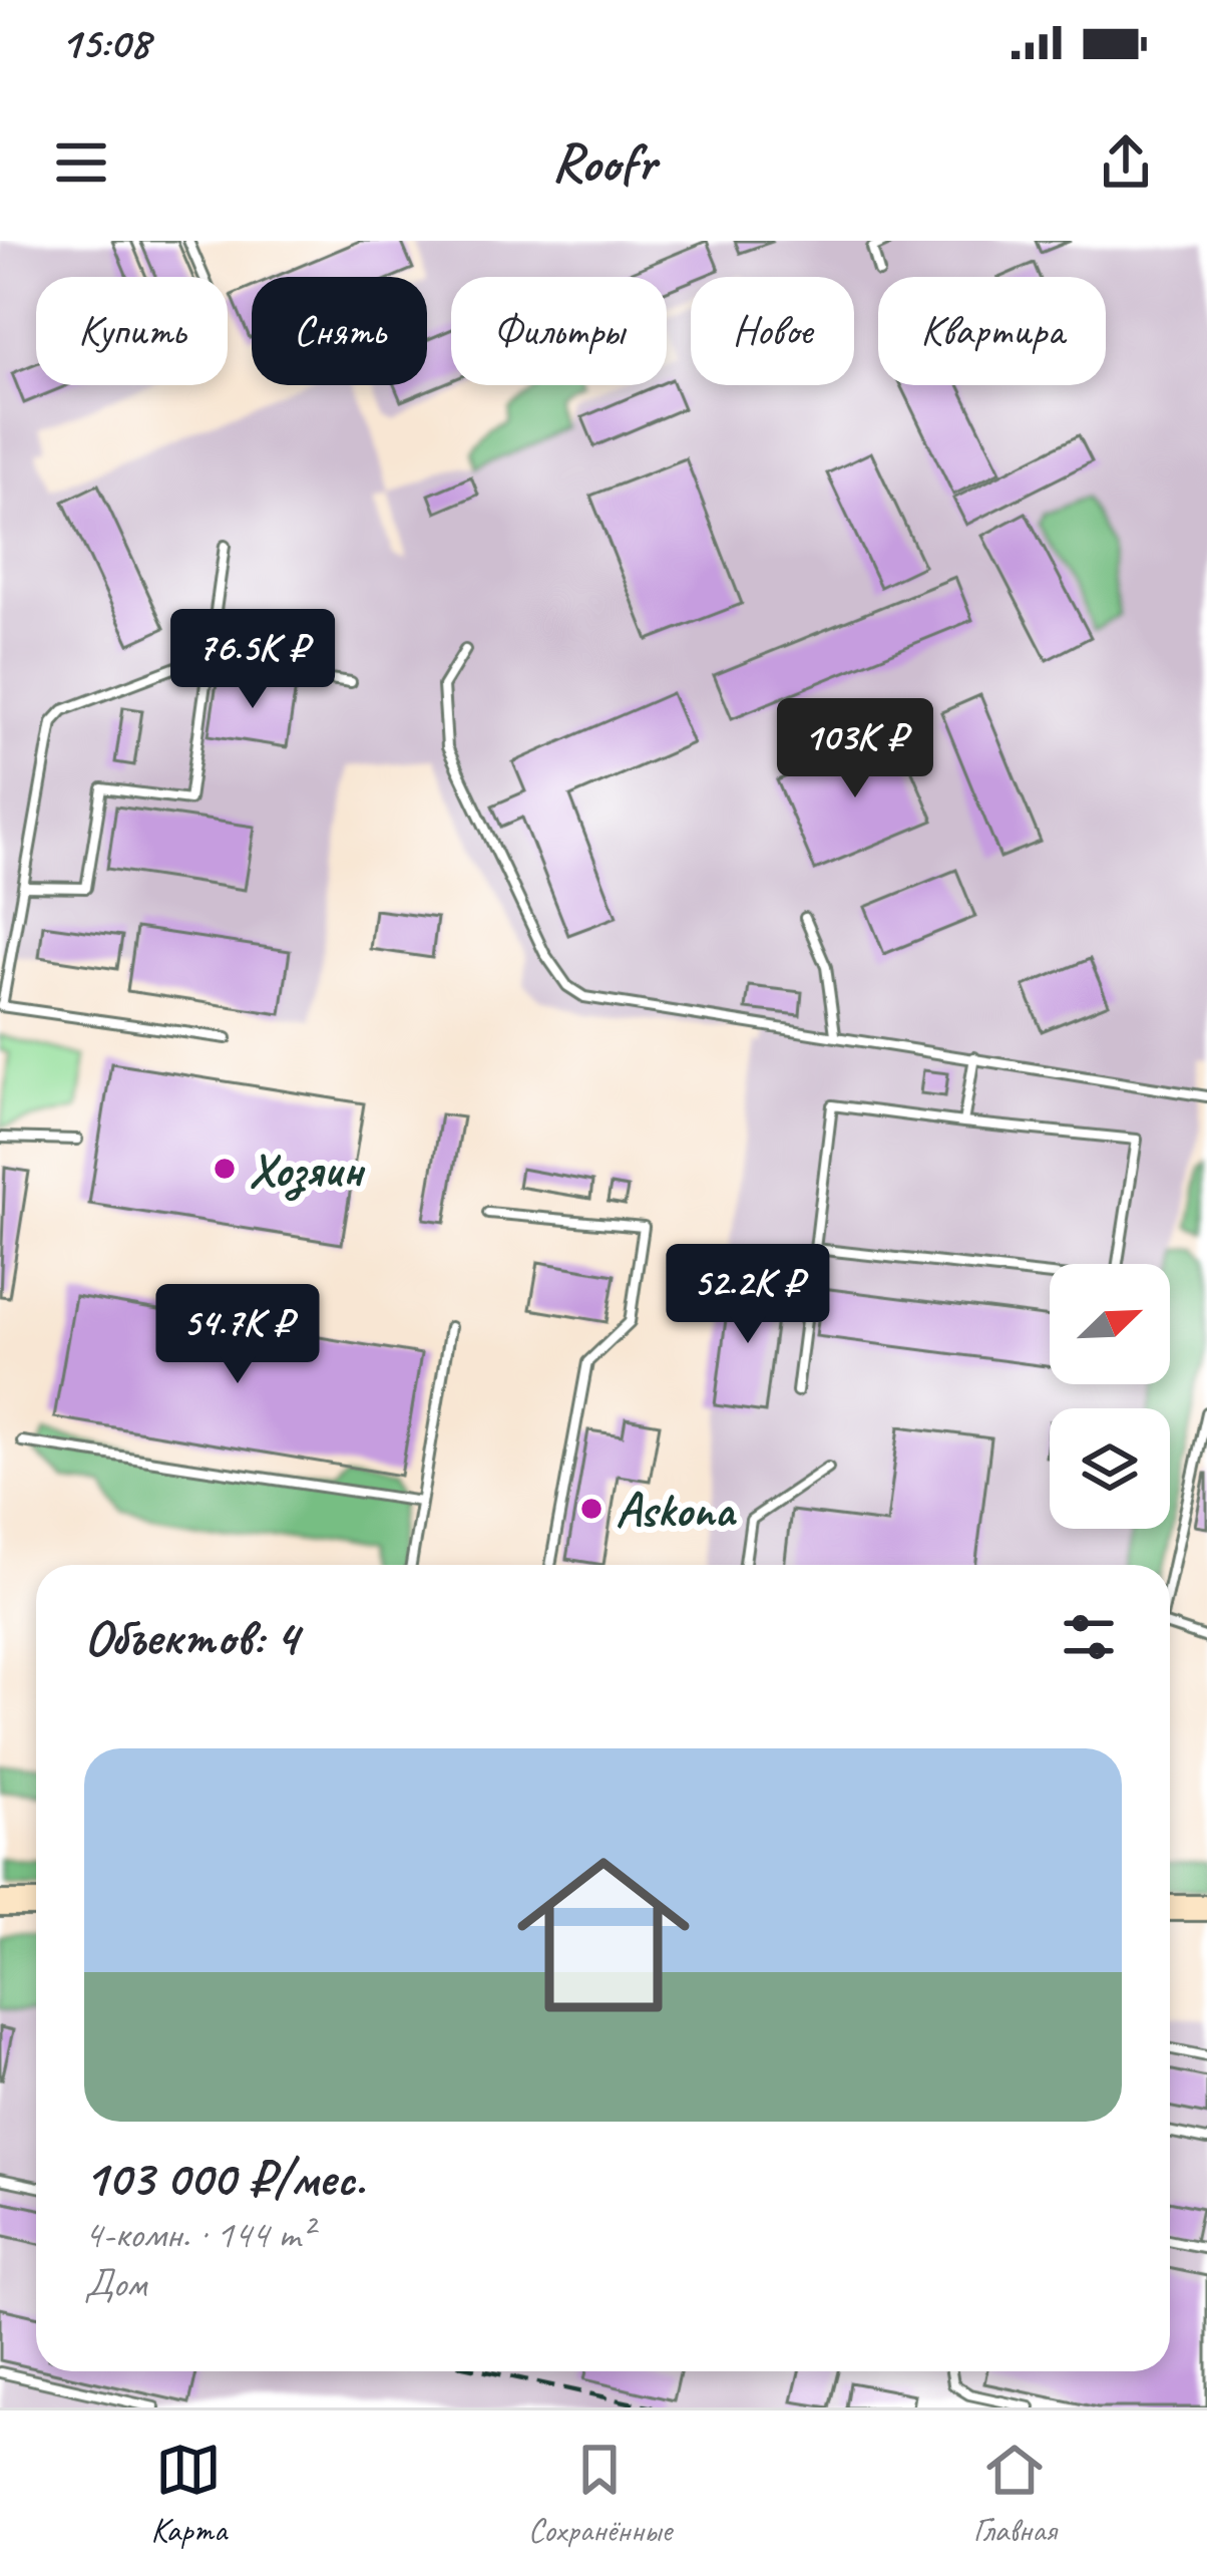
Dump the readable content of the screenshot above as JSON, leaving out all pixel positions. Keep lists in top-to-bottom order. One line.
{"places":["Хозяин","Askona"],"north":"top right","page":{"status":"15:08","header":"Roofr","chip":["Купить","Снять","Фильтры","Новое","Квартира"],"price":["76.5K ₽","103K ₽","52.2K ₽","54.7K ₽"],"heading":"Объектов: 4","list":[{"name":"103 000 ₽/мес.","note":"4-комн. · 144 m² · Дом"}],"tabs":["Карта","Сохранённые","Главная"]}}
